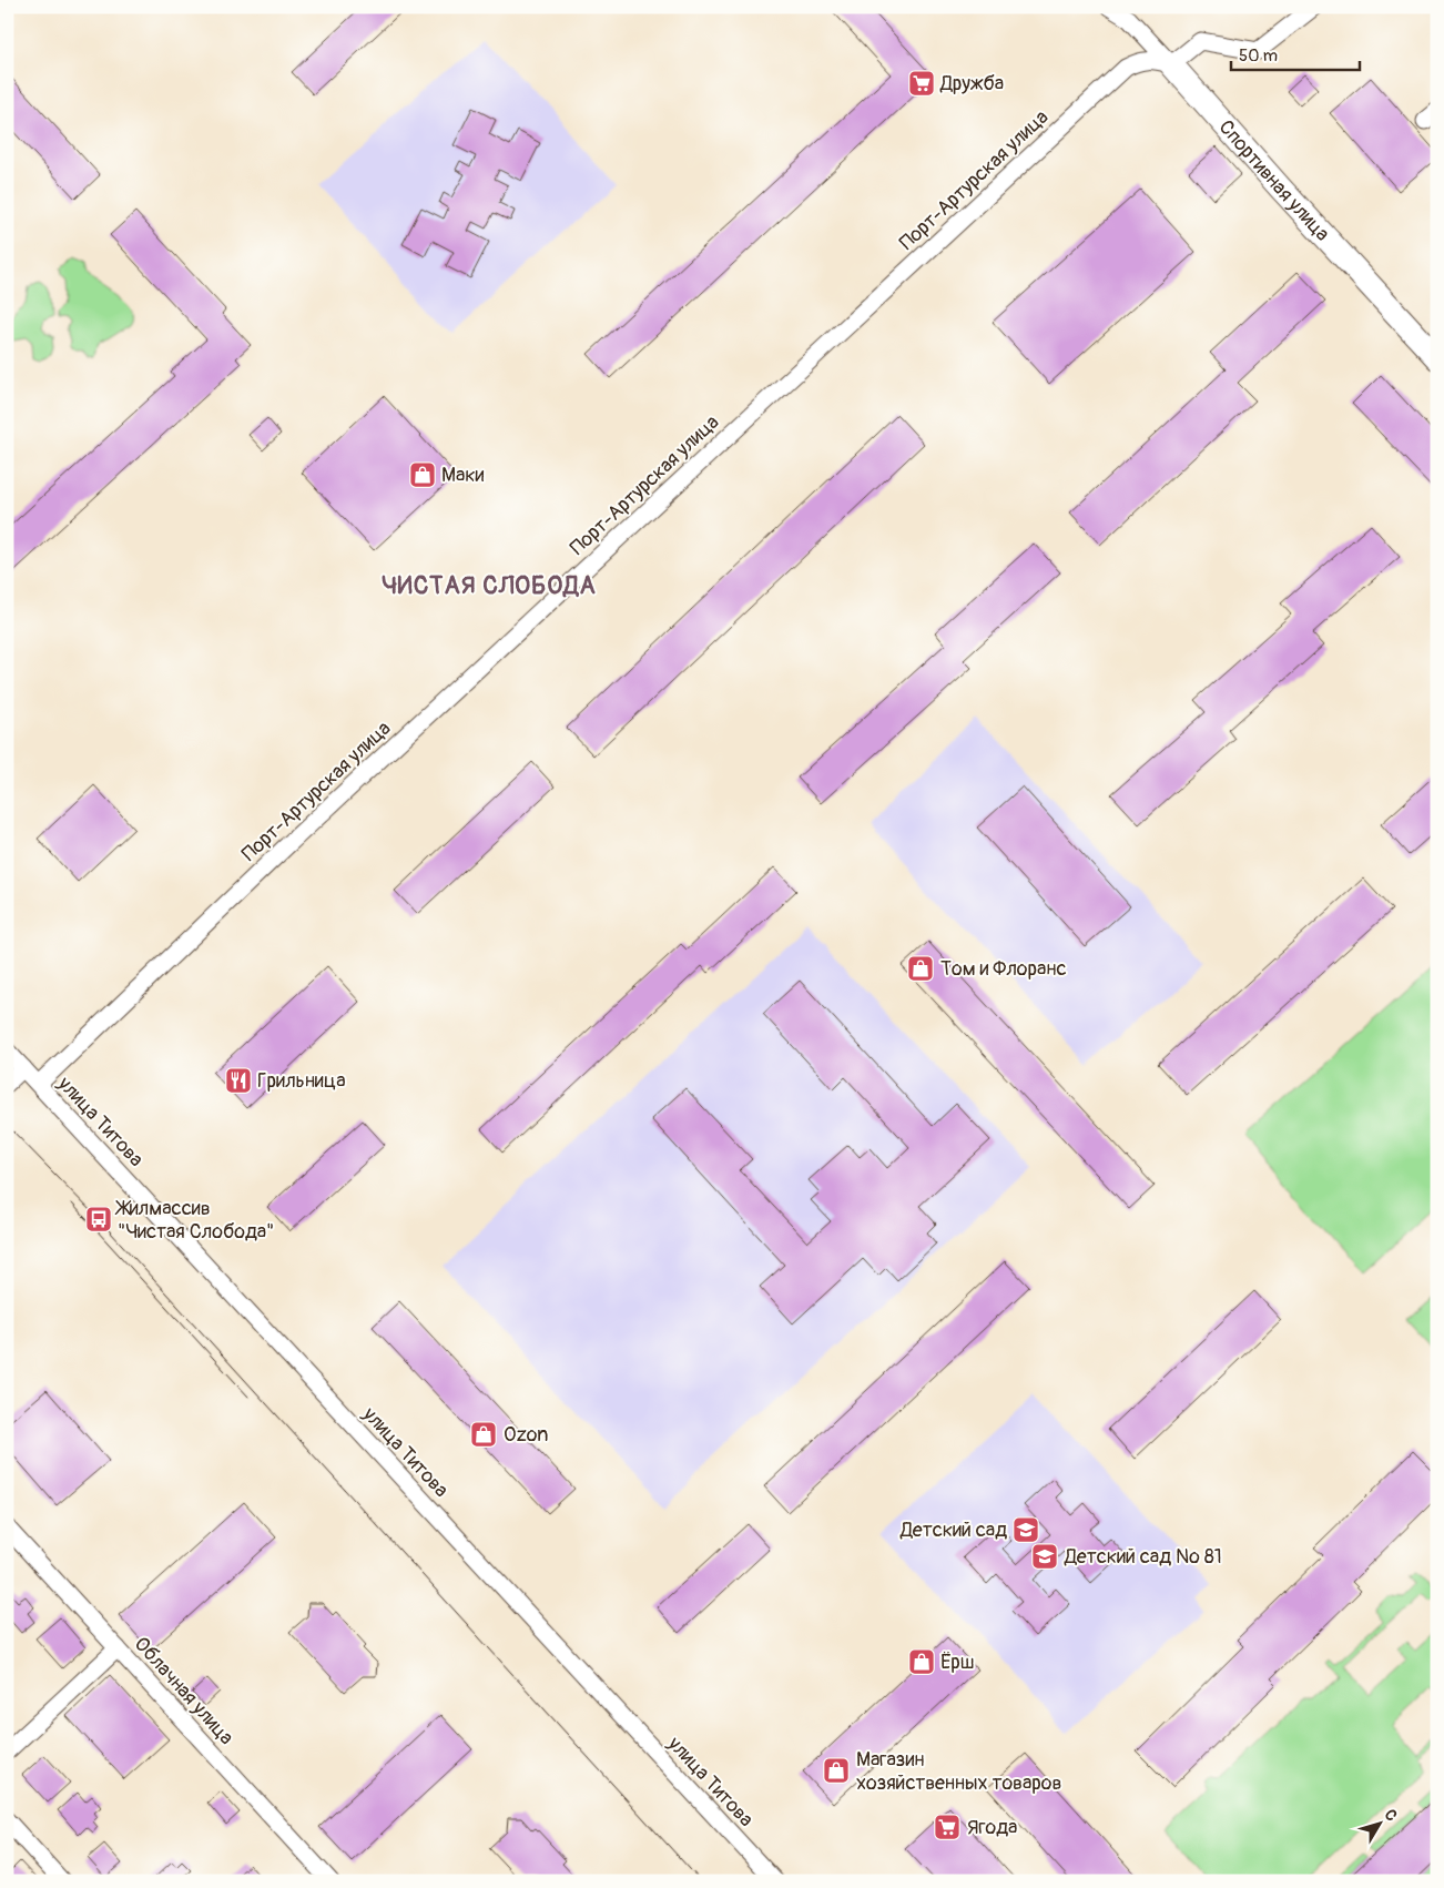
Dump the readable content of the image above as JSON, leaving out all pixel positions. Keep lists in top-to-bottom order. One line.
{"streets":{"street":["Порт-Артурская улица","Спортивная улица","улица Титова","Облачная улица"]},"crossings":[["Порт-Артурская улица","Спортивная улица"],["Порт-Артурская улица","улица Титова"]],"districts":["ЧИСТАЯ СЛОБОДА"],"places":{"supermarket":["Дружба","Ягода"],"shop":["Маки","Том и Флоранс","Ozon","Ёрш","Магазин хозяйственных товаров"],"restaurant":["Грильница"],"bus stop":["Жилмассив \"Чистая Слобода\""],"school or university":["Детский сад","Детский сад № 81"]},"scale_bar":"50 m","north":"top right"}
